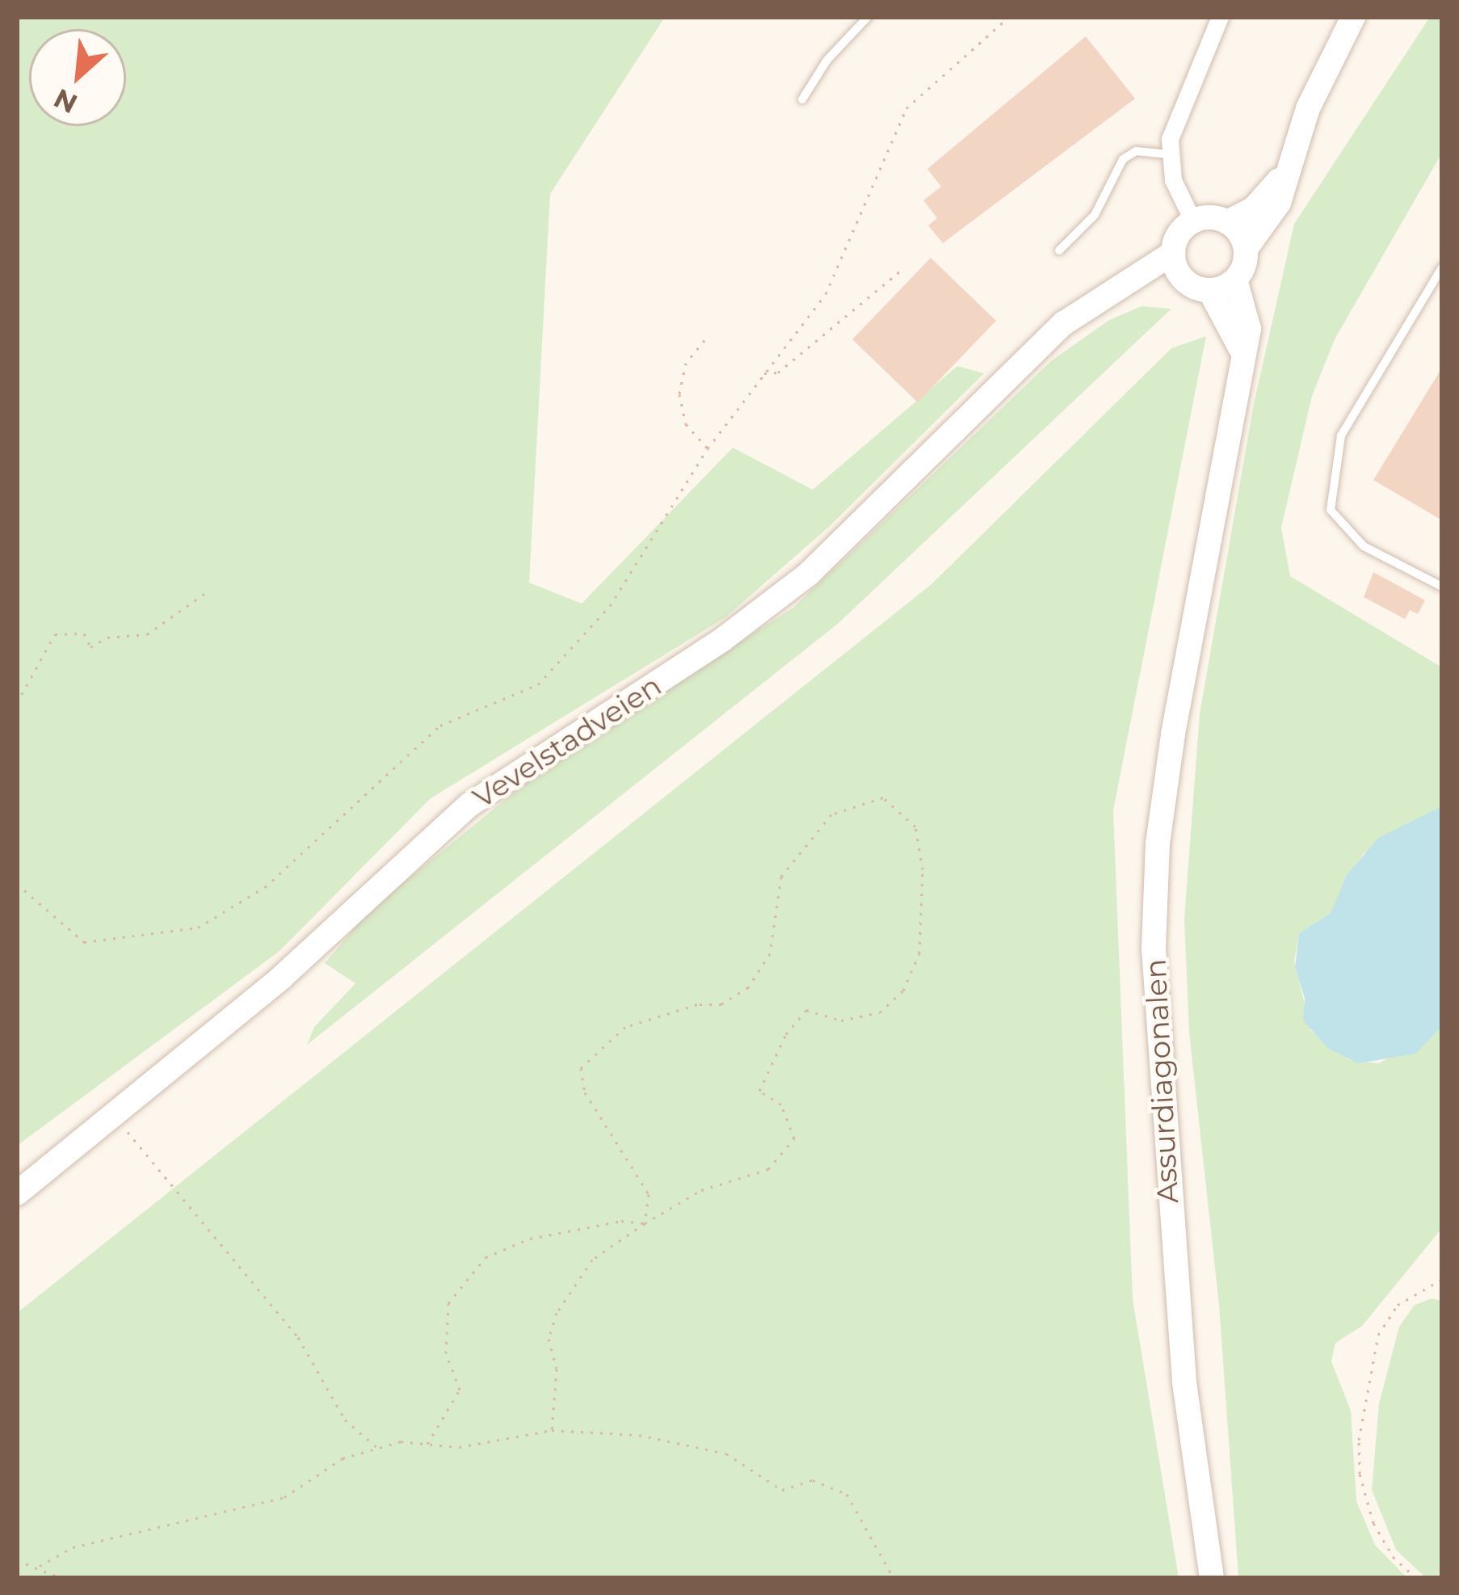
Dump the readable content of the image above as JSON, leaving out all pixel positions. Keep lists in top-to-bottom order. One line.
{"streets":{"main road":["Vevelstadveien","Assurdiagonalen"]},"north":"bottom left"}
